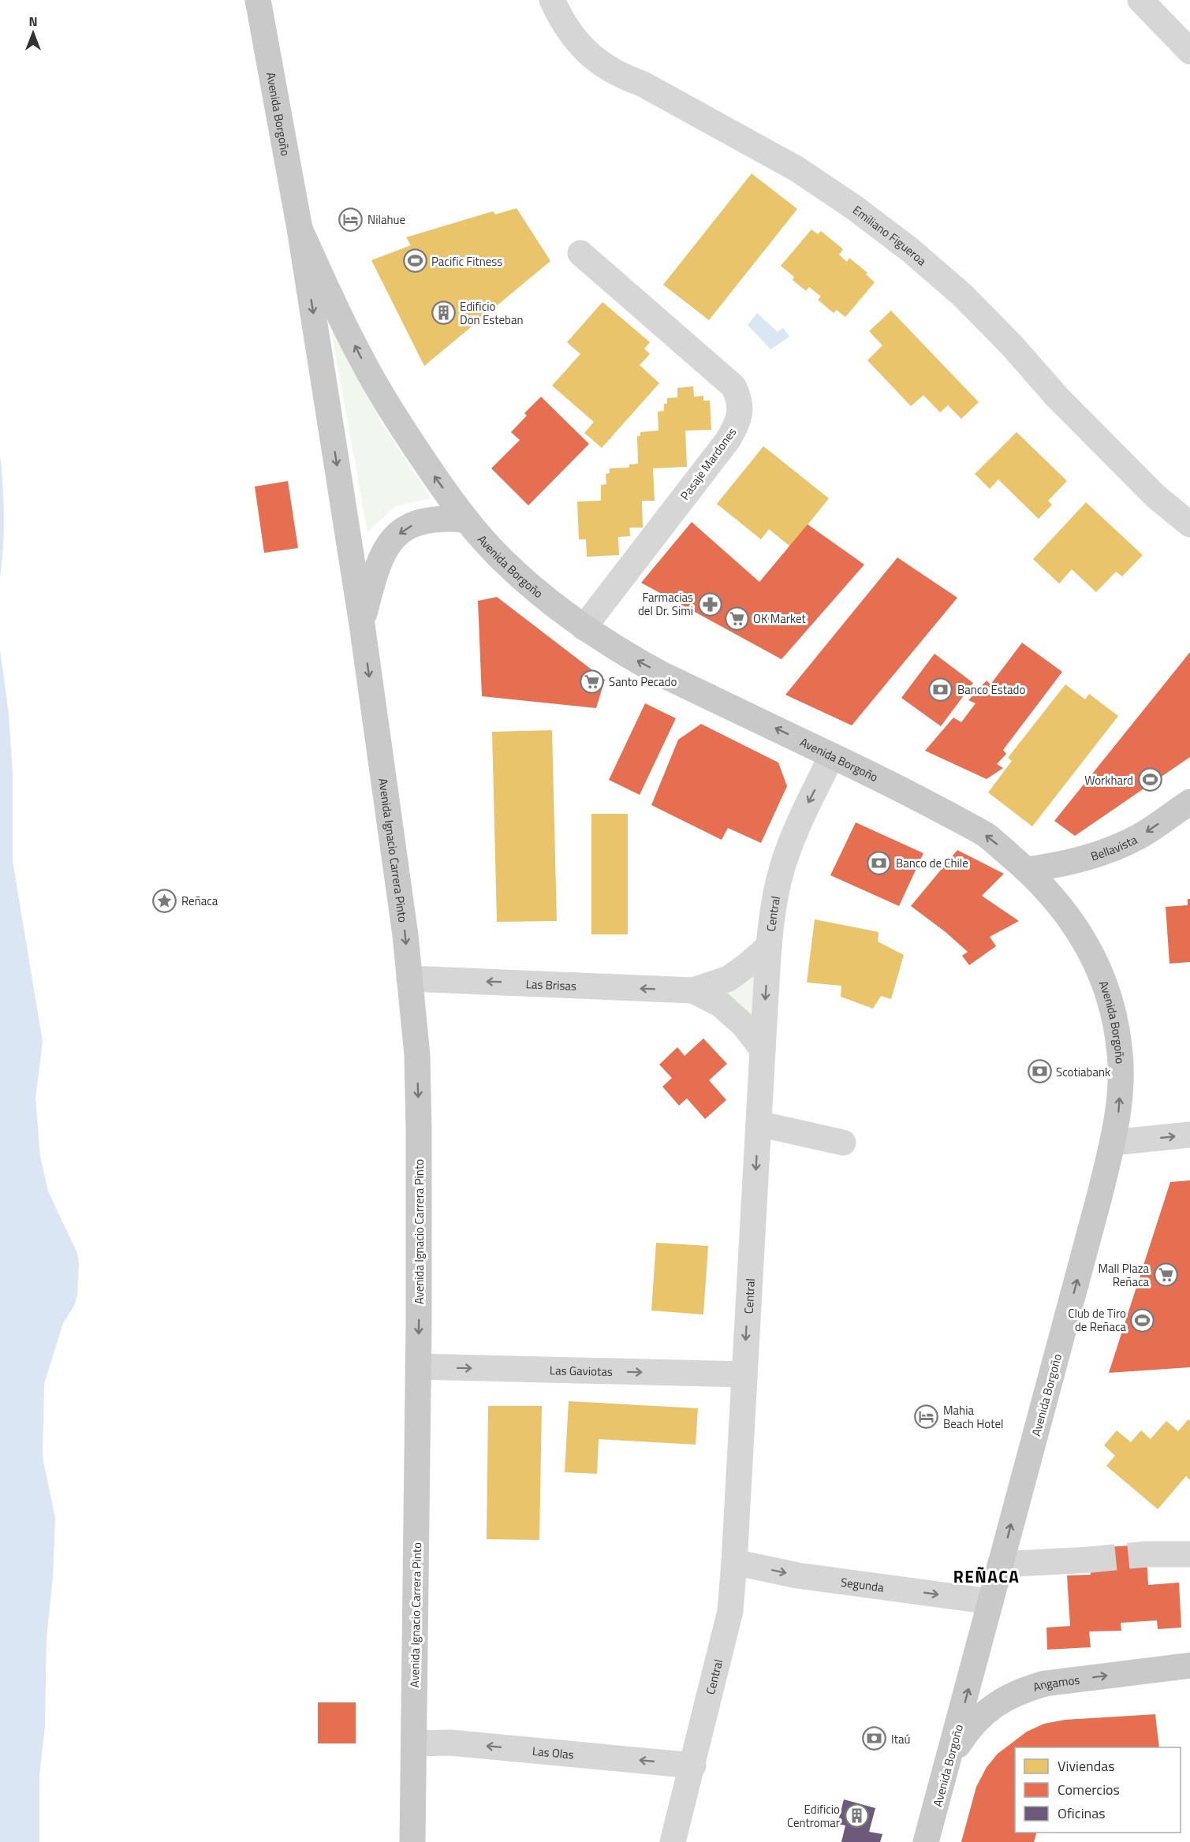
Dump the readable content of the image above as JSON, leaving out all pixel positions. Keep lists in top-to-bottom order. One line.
{"streets":{"main road":["Avenida Borgoño","Bellavista","Avenida Ignacio Carrera Pinto","Angamos"],"street":["Emiliano Figueroa","Pasaje Mardones","Central","Las Brisas","Las Gaviotas","Segunda","Las Olas"]},"crossings":[["Avenida Borgoño","Pasaje Mardones"],["Avenida Borgoño","Bellavista"],["Avenida Borgoño","Avenida Ignacio Carrera Pinto"],["Avenida Borgoño","Central"],["Avenida Borgoño","Segunda"],["Avenida Borgoño","Angamos"],["Avenida Ignacio Carrera Pinto","Las Brisas"],["Avenida Ignacio Carrera Pinto","Las Gaviotas"],["Avenida Ignacio Carrera Pinto","Las Olas"],["Central","Las Brisas"],["Central","Las Gaviotas"],["Central","Segunda"],["Central","Las Olas"]],"one_way":["Bellavista","Avenida Ignacio Carrera Pinto","Central","Las Brisas","Las Gaviotas","Segunda","Angamos","Las Olas"],"districts":["REÑACA"],"places":{"hotel":["Nilahue","Mahia Beach Hotel"],"sports":["Pacific Fitness","Workhard","Club de Tiro de Reñaca"],"building":["Edificio Don Esteban","Edificio Centromar"],"pharmacy":["Farmacias del Dr. Simi"],"supermarket":["OK Market","Santo Pecado","Mall Plaza Reñaca"],"bank":["Banco Estado","Banco de Chile","Scotiabank","Itaú"],"place":["Reñaca"]},"legend":["Viviendas","Comercios","Oficinas"],"north":"top"}
